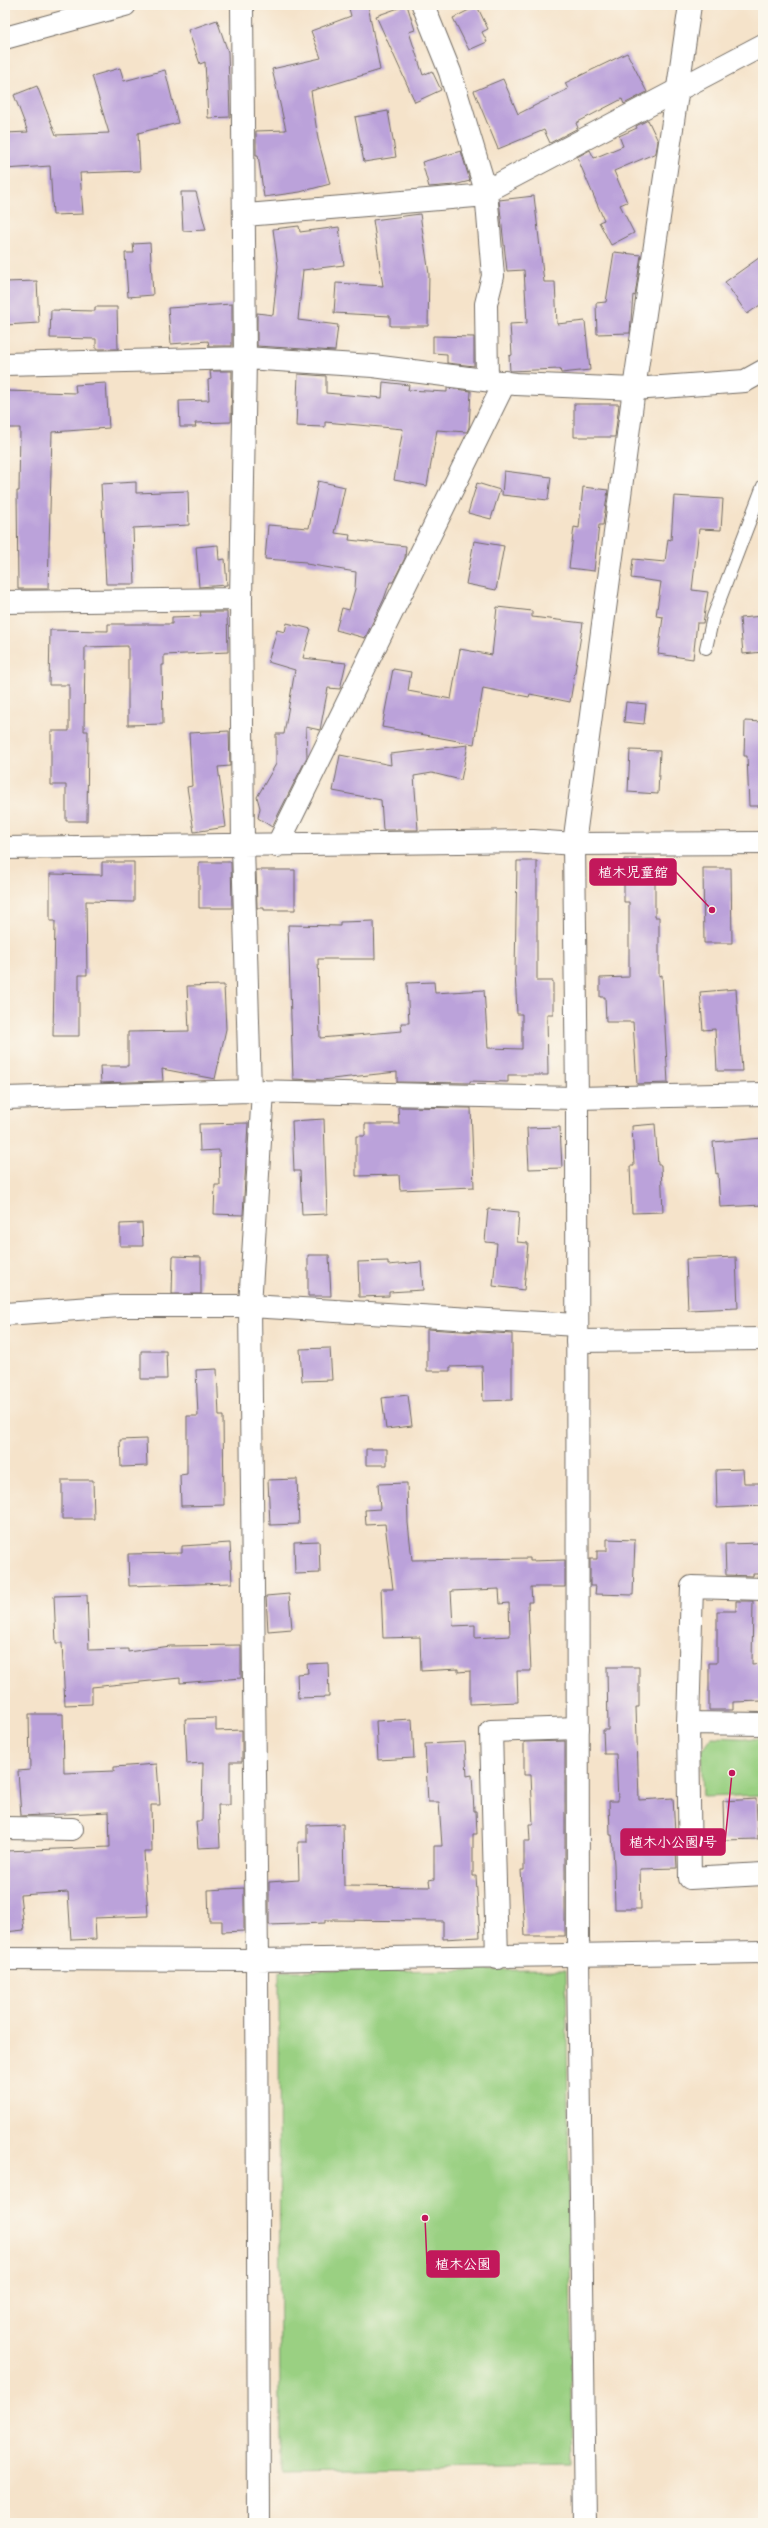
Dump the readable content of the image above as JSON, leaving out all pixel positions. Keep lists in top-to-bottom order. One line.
{"places":["植木児童館","植木小公園1号","植木公園"]}
